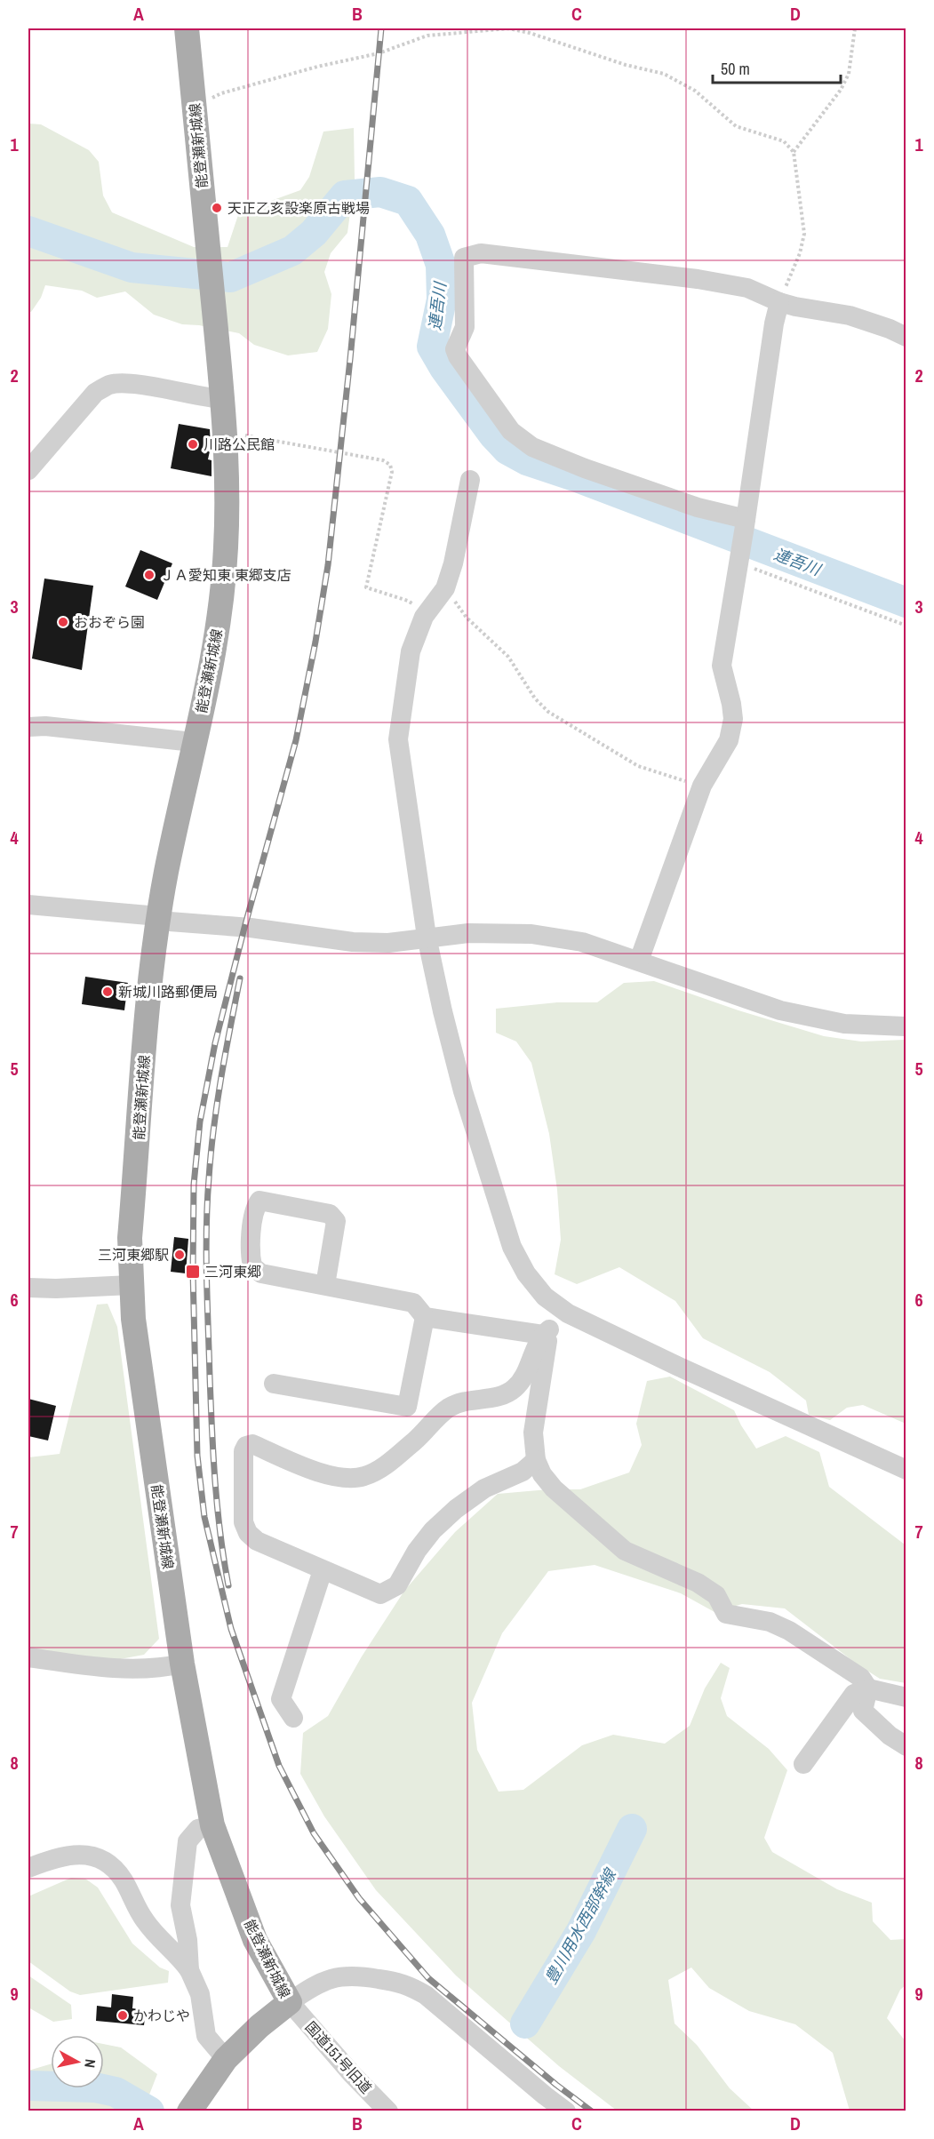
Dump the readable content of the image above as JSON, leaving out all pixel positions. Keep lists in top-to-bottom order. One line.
{"streets":{"main road":["能登瀬新城線"],"street":["国道151号旧道"]},"crossings":[["能登瀬新城線","国道151号旧道"]],"water":["連吾川","豊川用水西部幹線"],"places":{"other":["天正乙亥設楽原古戦場","川路公民館","ＪＡ愛知東 東郷支店","おおぞら園","新城川路郵便局","三河東郷駅","かわじや"],"transit":["三河東郷"]},"scale_bar":"50 m","north":"right","grid":{"columns":["A","B","C","D"],"rows":["1","2","3","4","5","6","7","8","9"]}}
